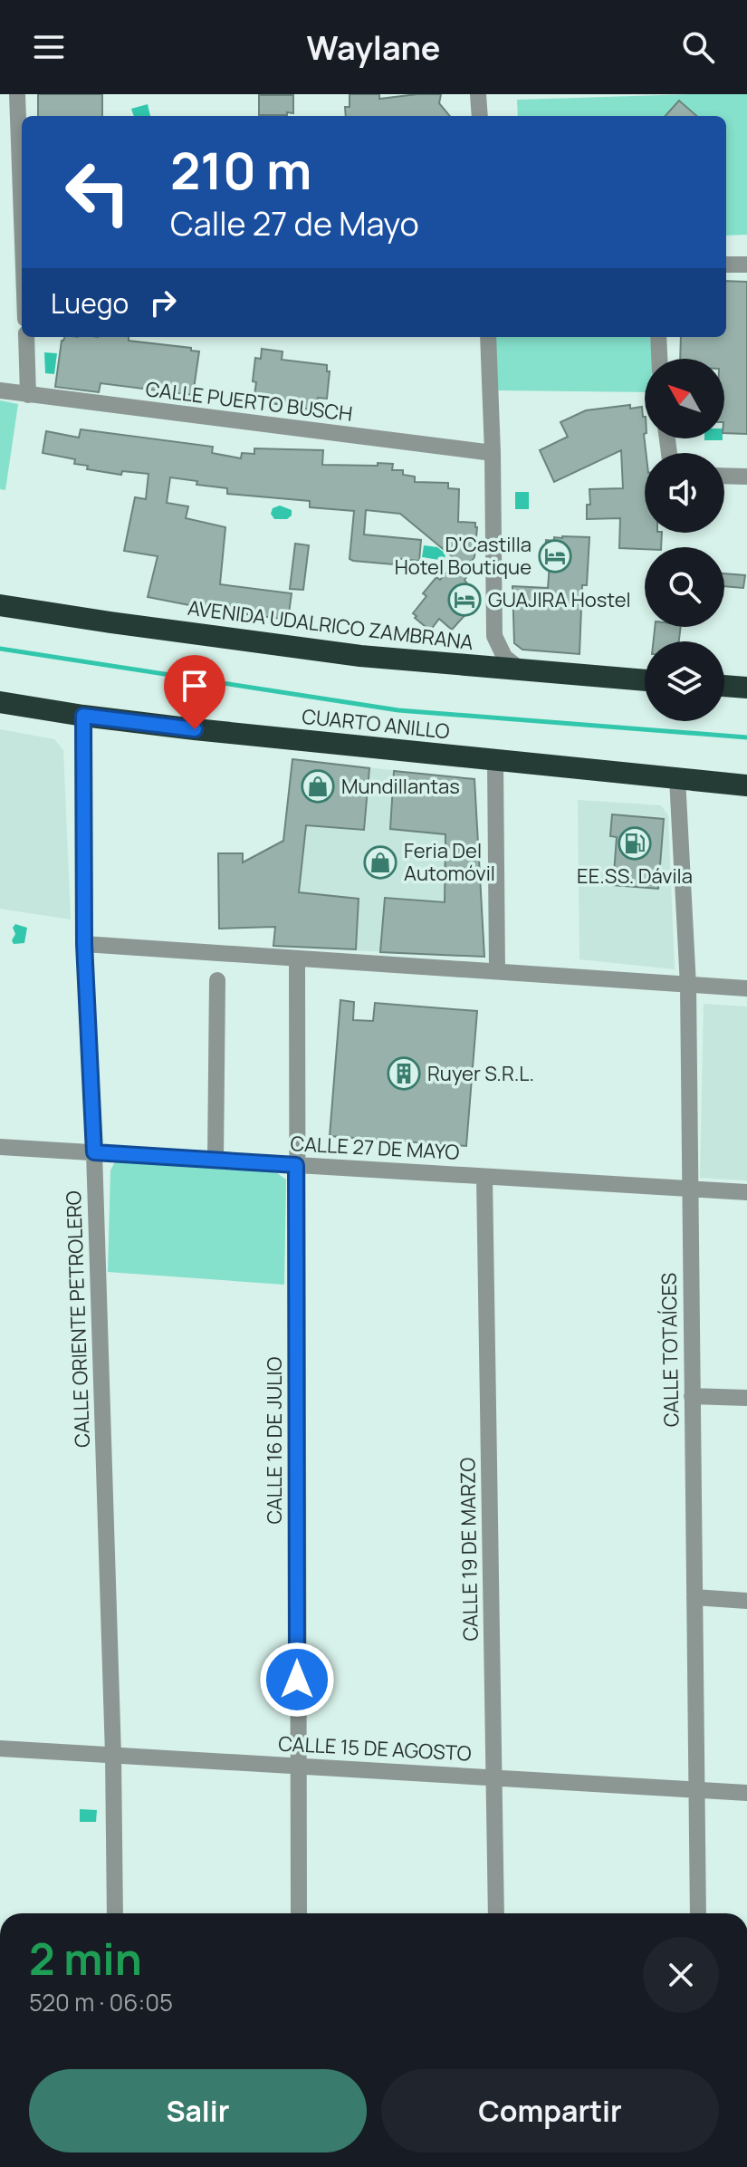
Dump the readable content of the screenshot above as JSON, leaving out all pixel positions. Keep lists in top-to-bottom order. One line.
{"streets":{"highway":["AVENIDA UDALRICO ZAMBRANA","CUARTO ANILLO"],"street":["CALLE PUERTO BUSCH","CALLE 27 DE MAYO","CALLE ORIENTE PETROLERO","CALLE TOTAÍCES","CALLE 16 DE JULIO","CALLE 19 DE MARZO","CALLE 15 DE AGOSTO"]},"crossings":[["CUARTO ANILLO","CALLE ORIENTE PETROLERO"],["CUARTO ANILLO","CALLE TOTAÍCES"],["CALLE 27 DE MAYO","CALLE ORIENTE PETROLERO"],["CALLE 27 DE MAYO","CALLE TOTAÍCES"],["CALLE 27 DE MAYO","CALLE 16 DE JULIO"],["CALLE 27 DE MAYO","CALLE 19 DE MARZO"],["CALLE ORIENTE PETROLERO","CALLE 15 DE AGOSTO"],["CALLE TOTAÍCES","CALLE 15 DE AGOSTO"],["CALLE 16 DE JULIO","CALLE 15 DE AGOSTO"],["CALLE 19 DE MARZO","CALLE 15 DE AGOSTO"]],"places":{"hotel":["D'Castilla Hotel Boutique","GUAJIRA Hostel"],"shop":["Mundillantas","Feria Del Automóvil"],"fuel station":["EE.SS. Dávila"],"building":["Ruyer S.R.L."]},"north":"top left","page":{"header":"Waylane","turn":["210 m","Calle 27 de Mayo"],"then":"Luego","heading":["2 min","520 m · 06:05"],"buttons":["Salir","Compartir"]}}
